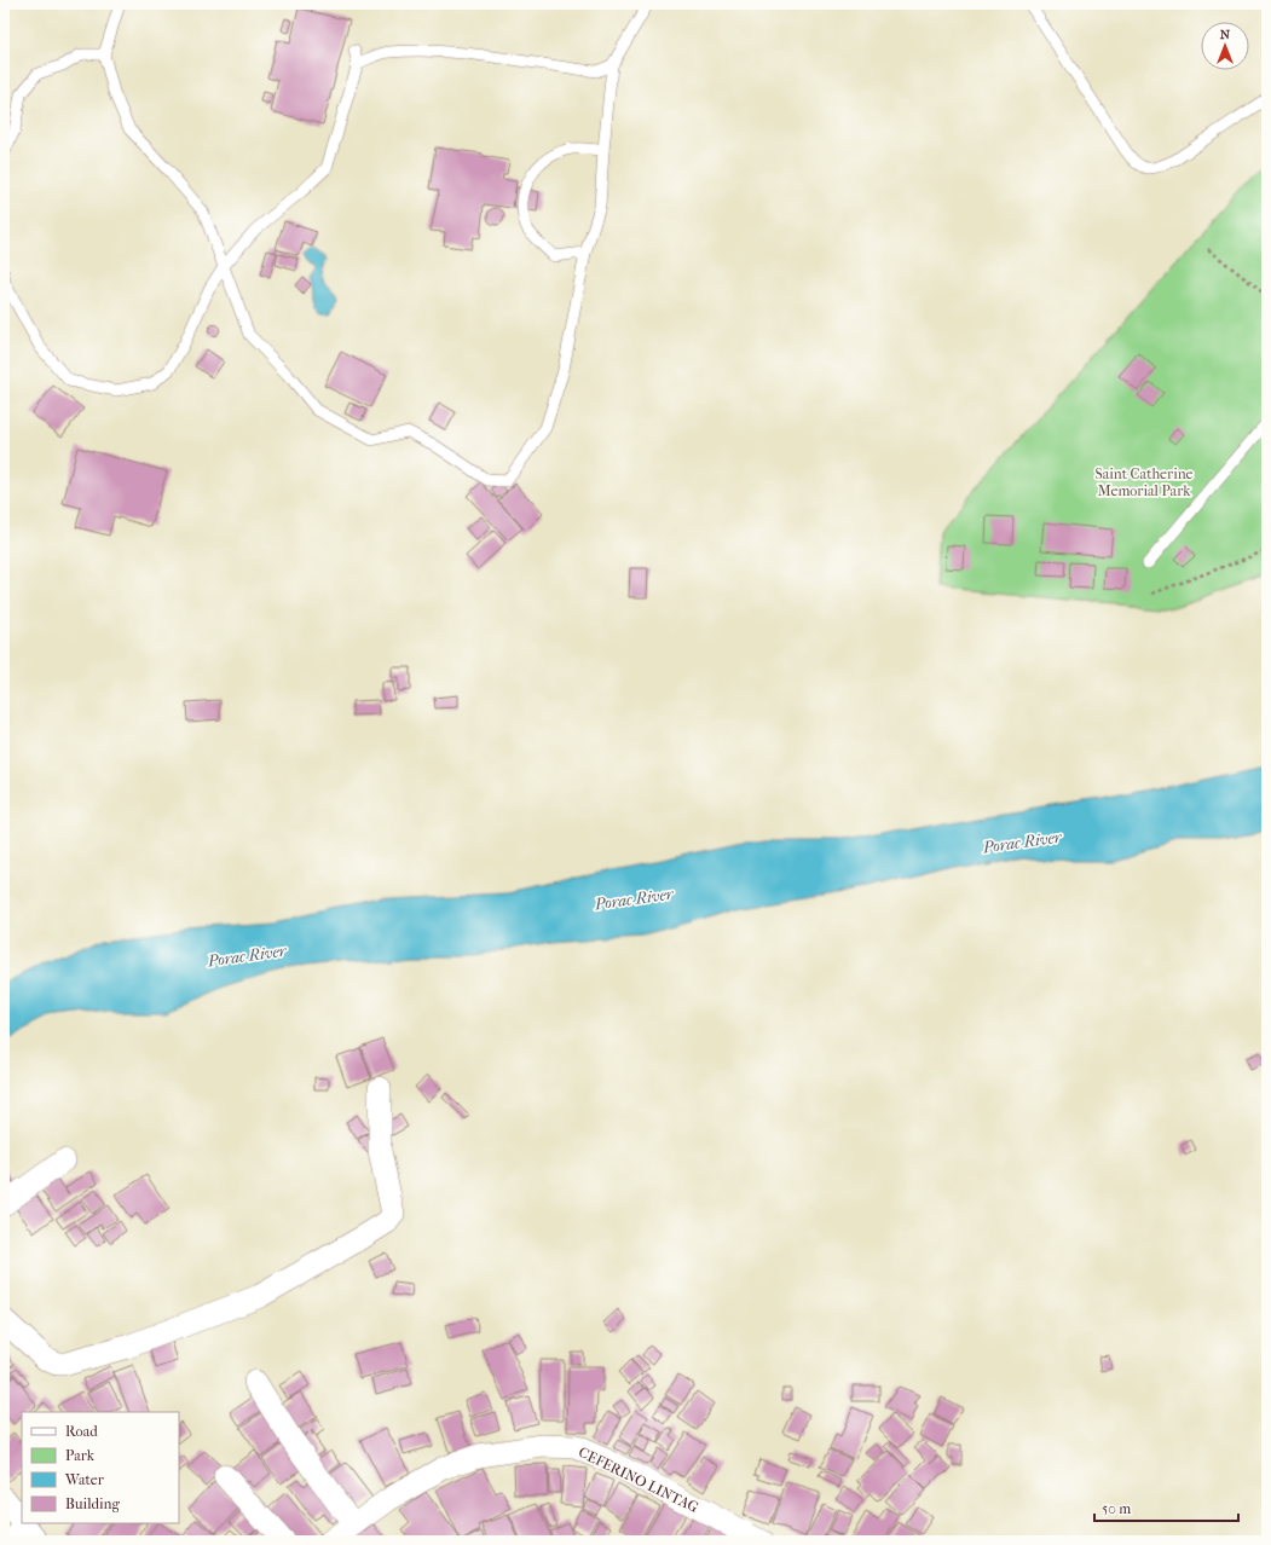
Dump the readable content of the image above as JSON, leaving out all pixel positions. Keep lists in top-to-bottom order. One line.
{"streets":{"street":["CEFERINO LINTAG"]},"water":["Porac River"],"parks":["Saint Catherine Memorial Park"],"legend":["Road","Park","Water","Building"],"scale_bar":"50 m","north":"top"}
